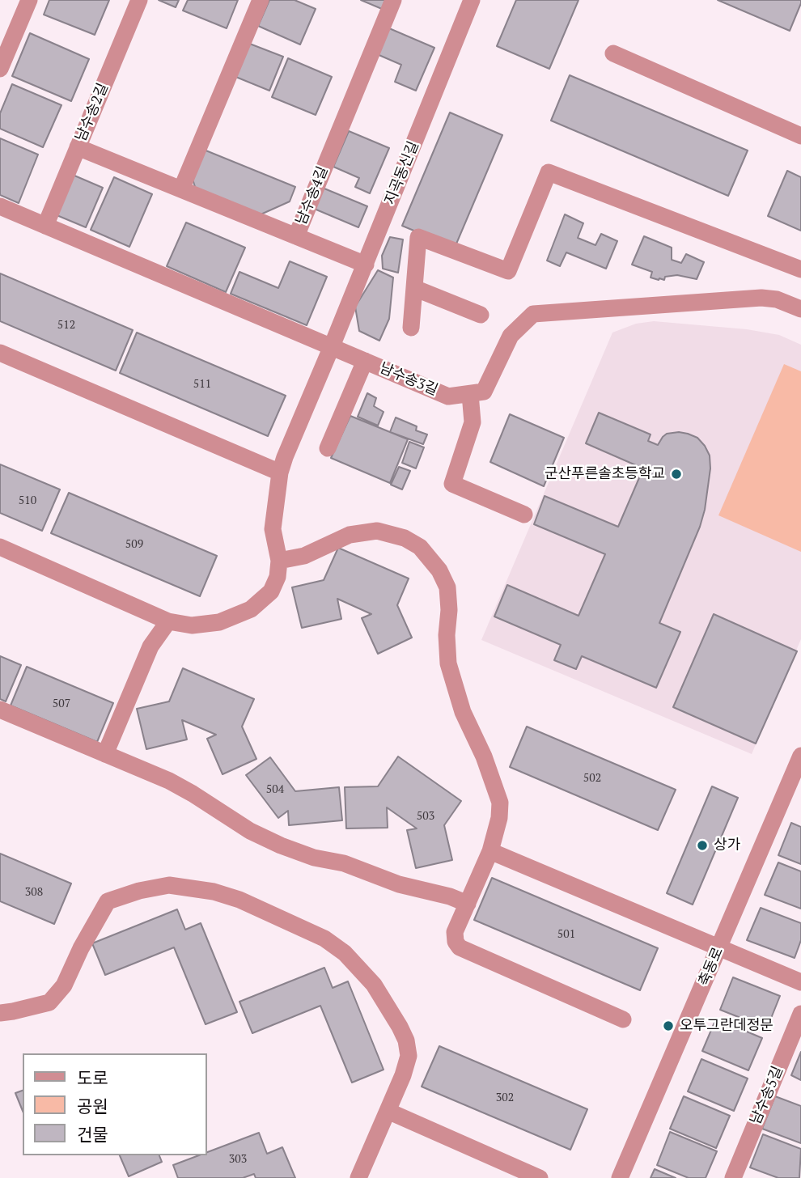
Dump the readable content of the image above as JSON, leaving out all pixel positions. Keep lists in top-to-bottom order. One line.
{"streets":{"street":["남수송2길","지곡동신길","남수송4길","남수송3길","축동로","남수송5길"]},"crossings":[["남수송2길","남수송4길"],["남수송2길","남수송3길"],["지곡동신길","남수송3길"]],"places":["군산푸른솔초등학교","상가","오투그란데정문"],"house_numbers":["512","511","510","509","507","502","504","503","308","501","302","303"],"legend":["도로","공원","건물"]}
